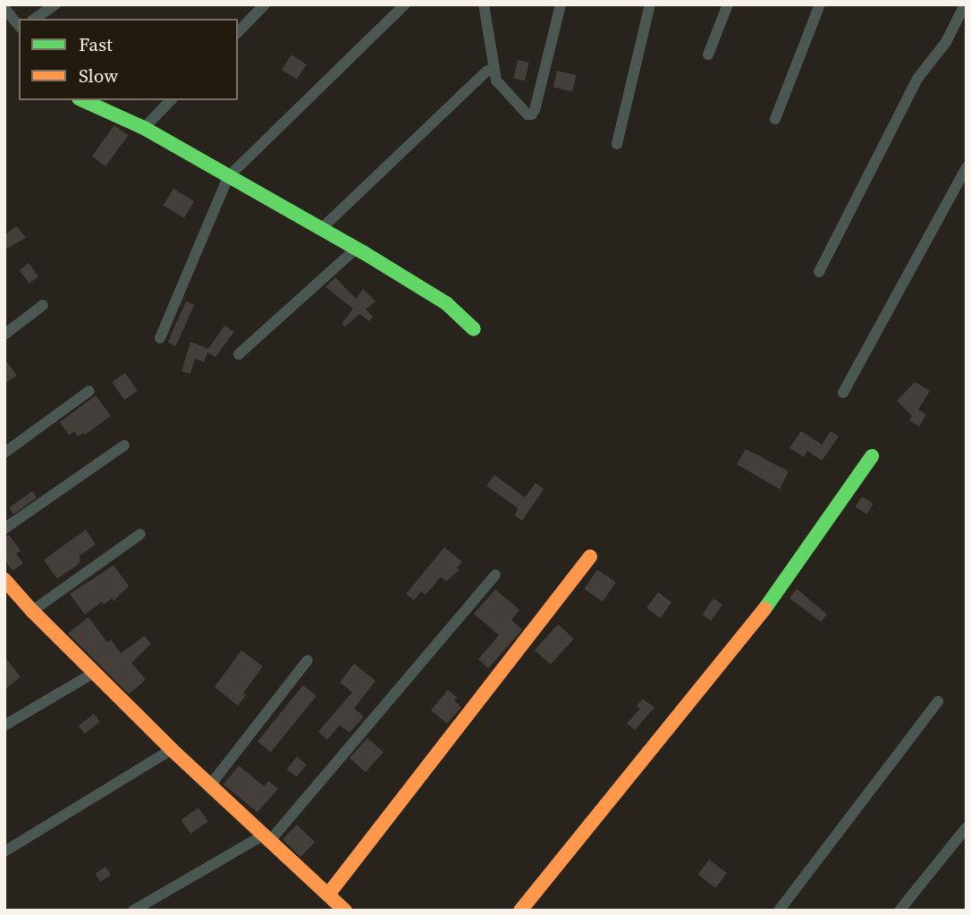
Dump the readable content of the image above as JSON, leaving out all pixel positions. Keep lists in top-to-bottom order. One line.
{"legend":["Fast","Slow"]}
